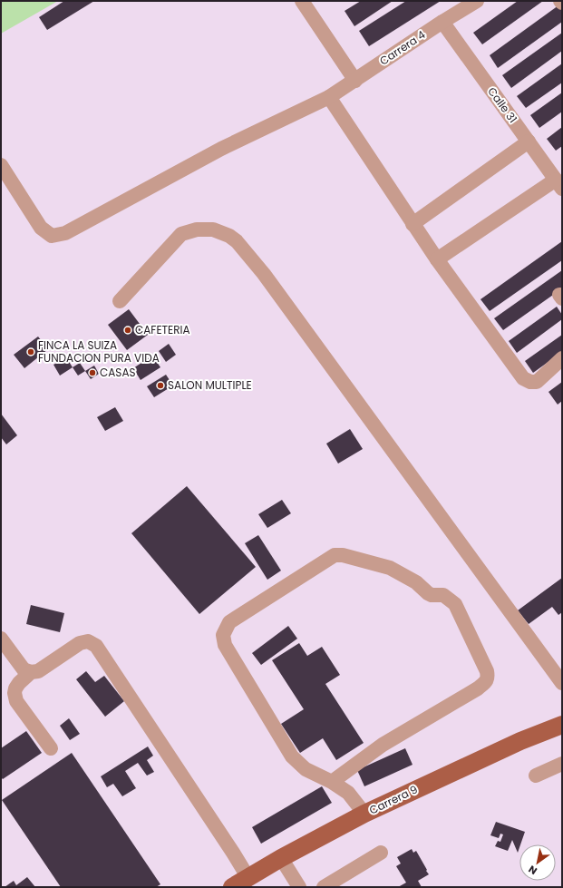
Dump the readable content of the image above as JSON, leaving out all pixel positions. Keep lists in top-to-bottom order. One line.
{"streets":{"main road":["Carrera 9"],"street":["Carrera 4","Calle 31"]},"crossings":[["Carrera 4","Calle 31"]],"places":["CAFETERIA","FINCA LA SUIZA FUNDACION PURA VIDA","CASAS","SALON MULTIPLE"],"north":"bottom left"}
